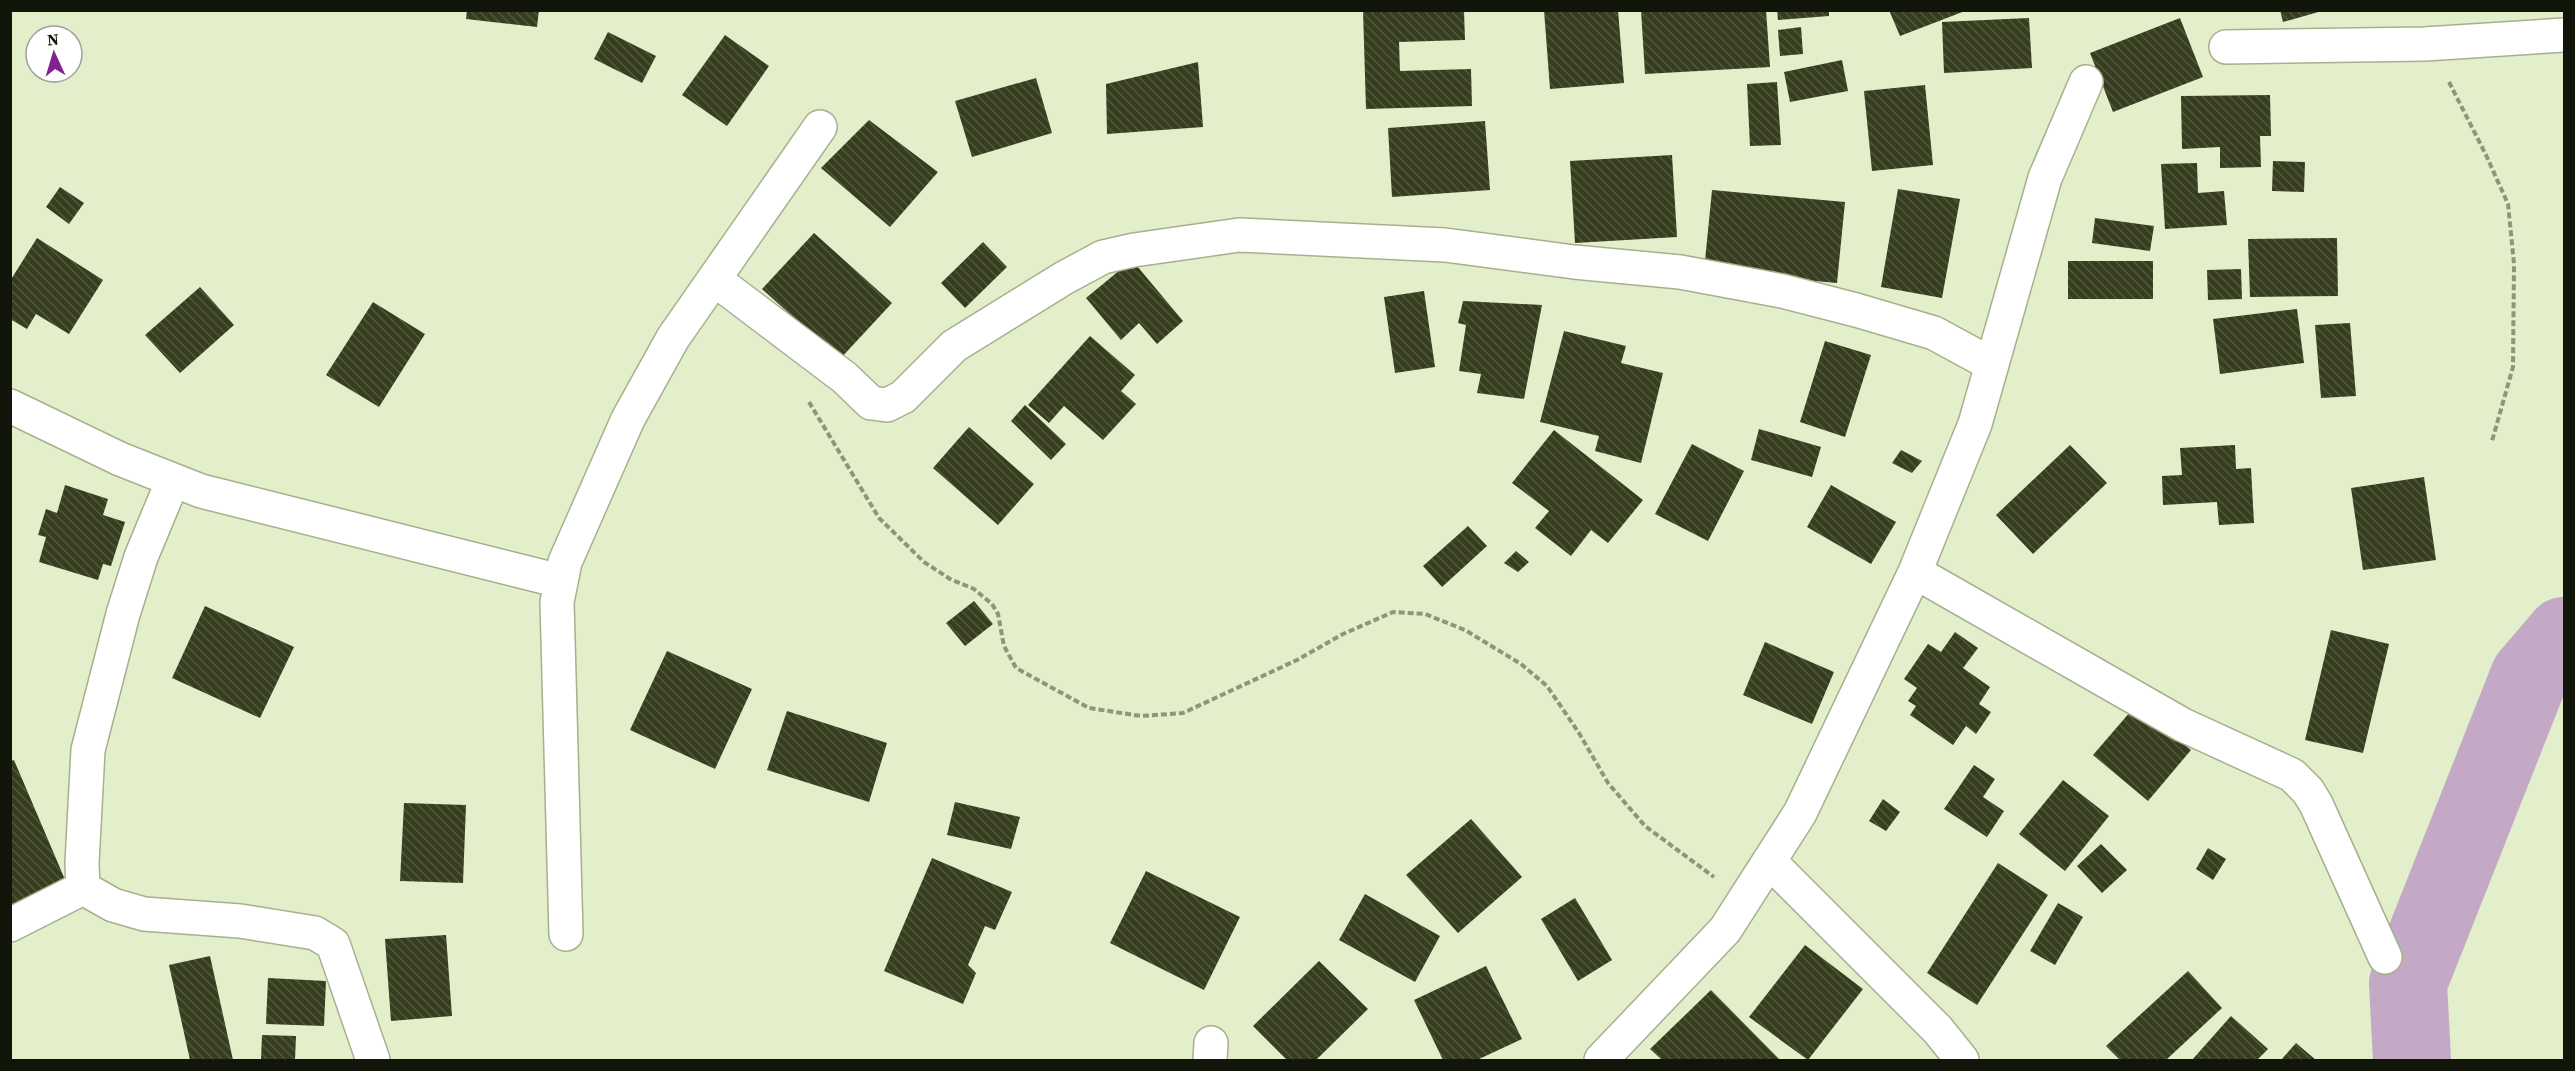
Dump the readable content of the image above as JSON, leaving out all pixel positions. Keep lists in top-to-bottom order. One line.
{"north":"top"}
